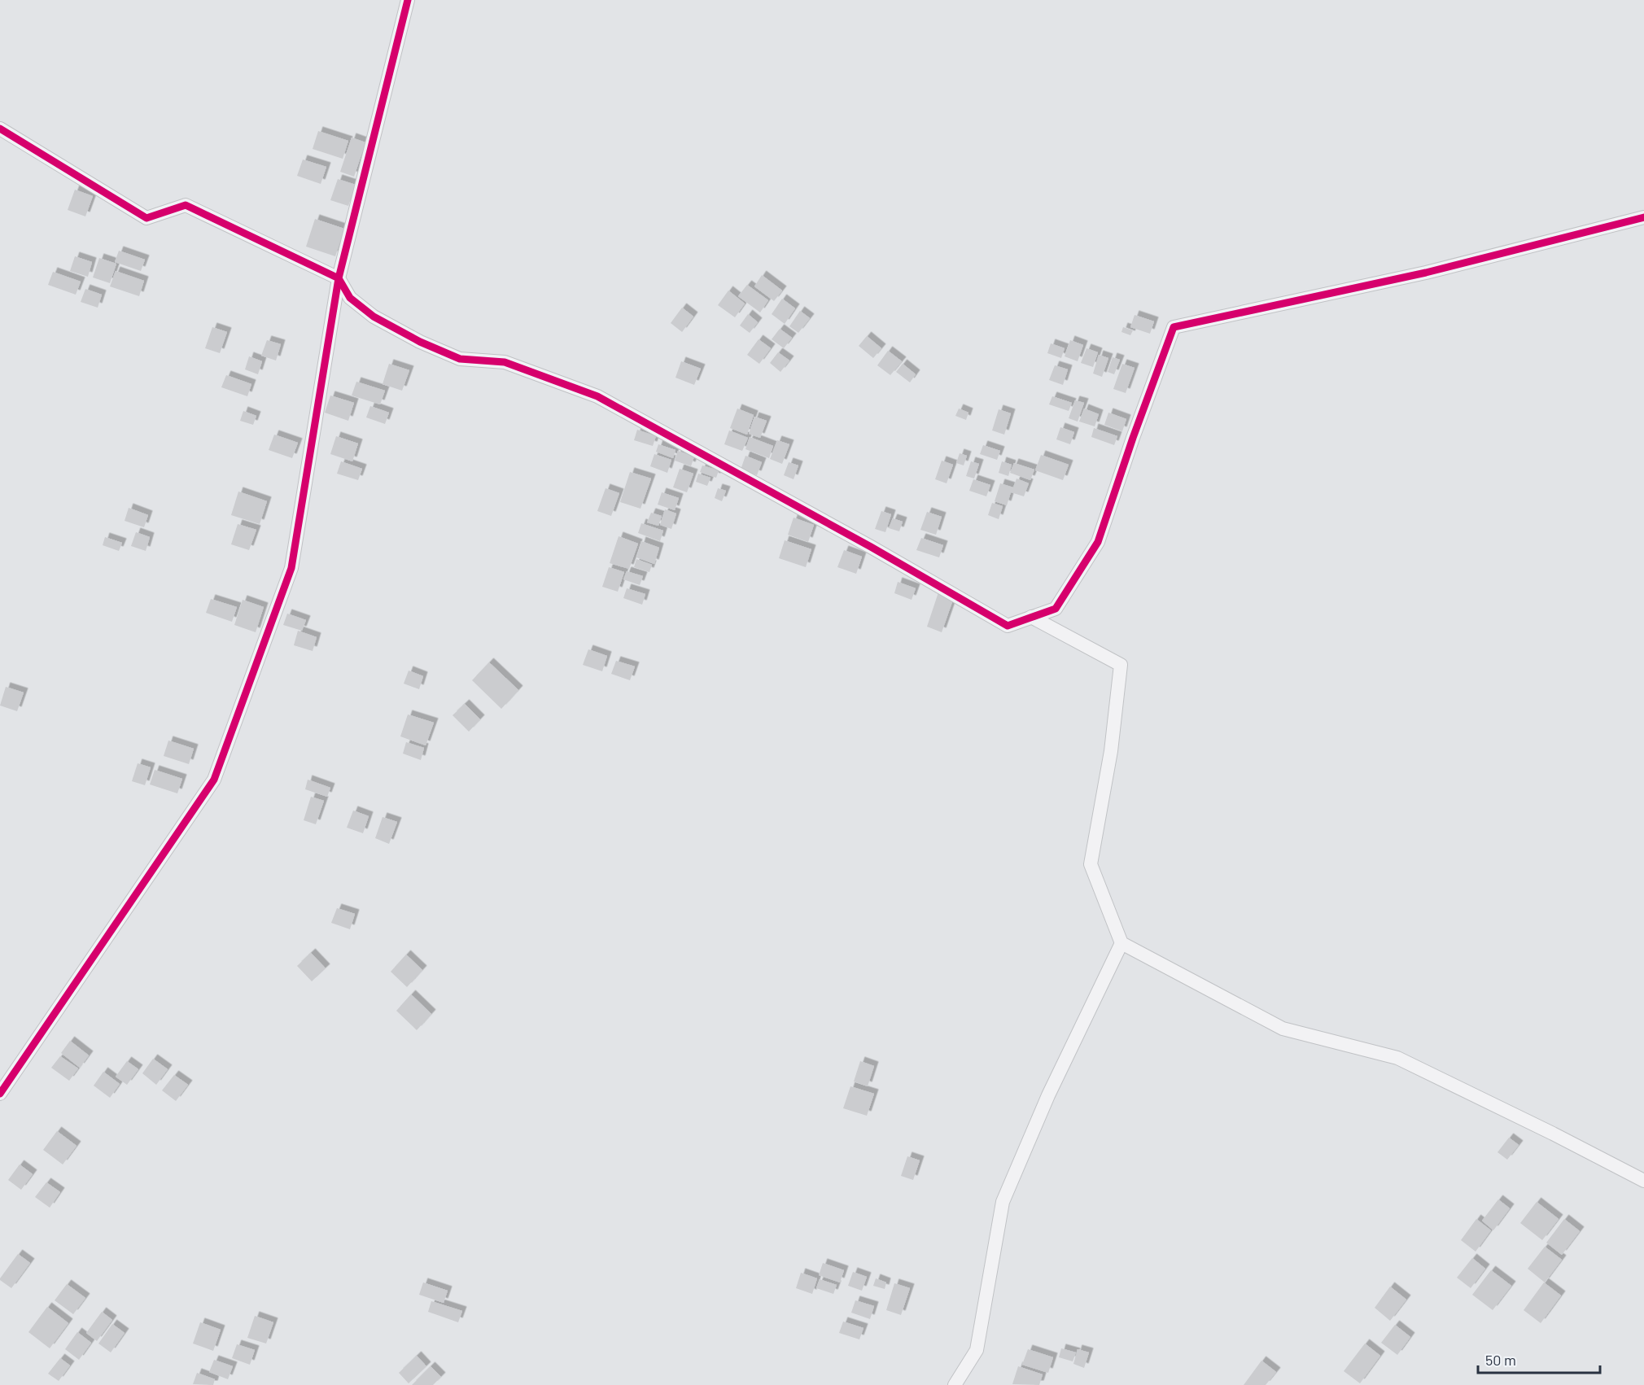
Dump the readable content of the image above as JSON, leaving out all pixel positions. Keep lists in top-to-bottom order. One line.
{"scale_bar":"50 m"}
